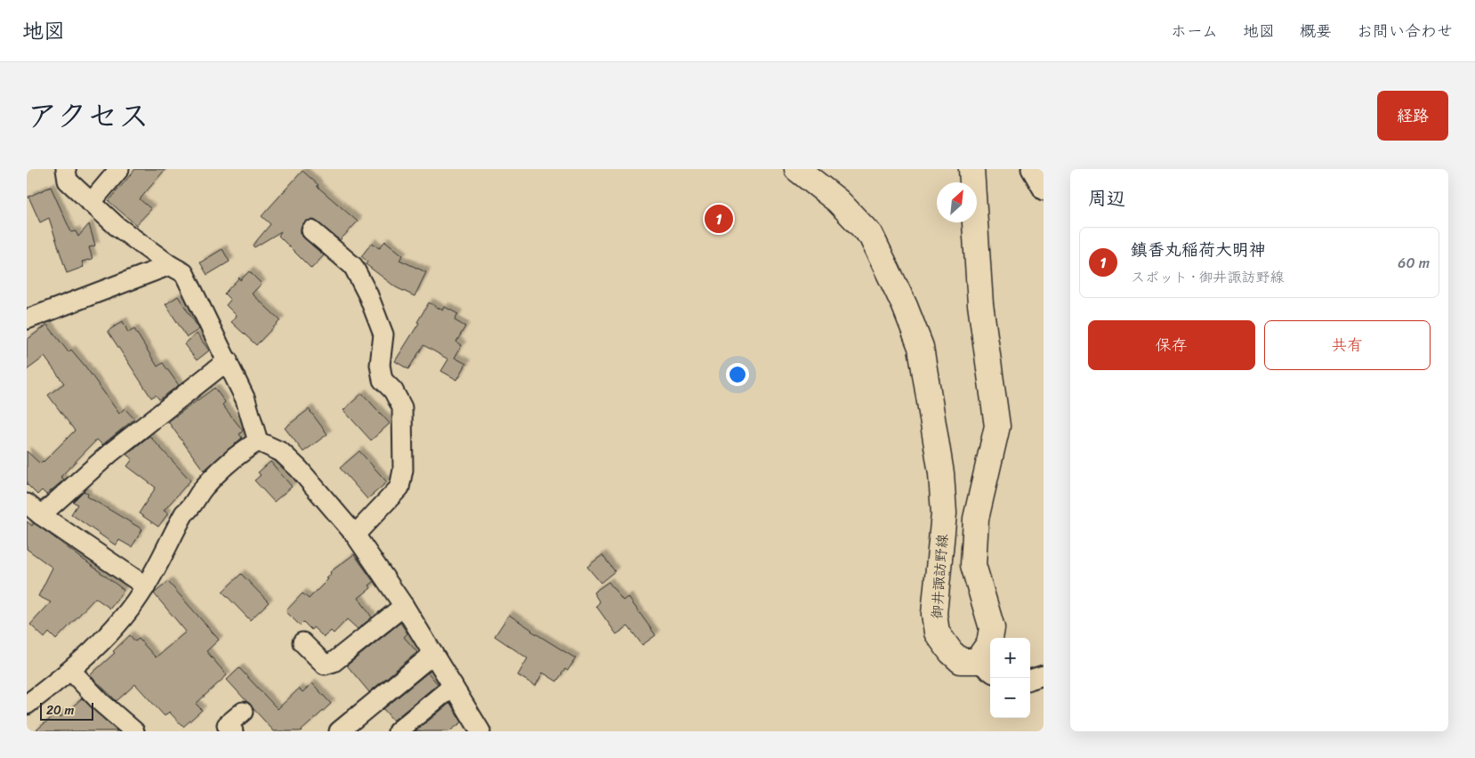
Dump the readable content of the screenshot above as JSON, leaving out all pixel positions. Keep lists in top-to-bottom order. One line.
{"streets":{"main road":["御井諏訪野線"]},"scale_bar":"20 m","north":"top right","page":{"header":"地図","nav":["ホーム","地図","概要","お問い合わせ"],"title":"アクセス","buttons":["経路",["保存","共有"]],"heading":"周辺","pins":"1","list":[{"mark":"1","name":"鎮香丸稲荷大明神","note":"スポット · 御井諏訪野線","value":"60 m"}],"map_buttons":["+","−"],"scale":"20 m"}}
